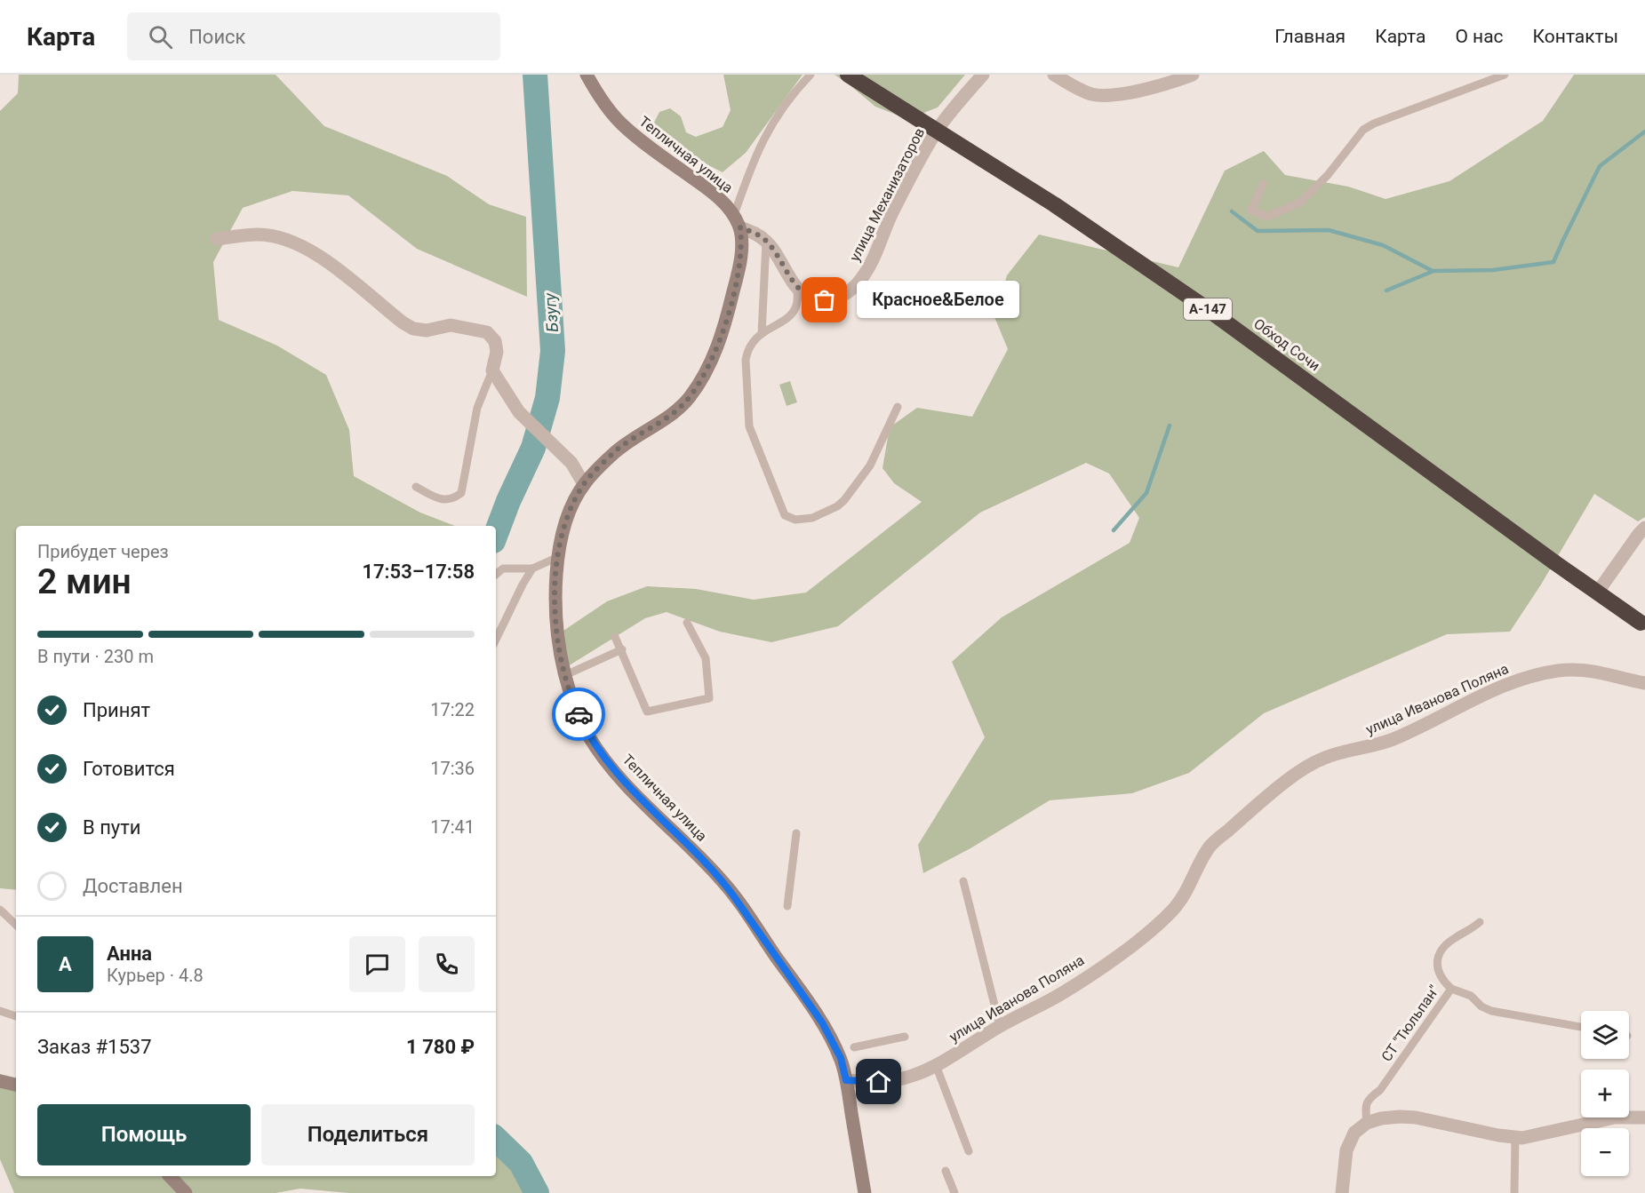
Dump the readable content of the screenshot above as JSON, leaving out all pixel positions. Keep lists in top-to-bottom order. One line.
{"streets":{"highway":["А-147","Обход Сочи"],"street":["Тепличная улица","улица Механизаторов","улица Иванова Поляна"],"lane":["СТ \"Тюльпан\""]},"crossings":[["Тепличная улица","улица Механизаторов"],["Тепличная улица","улица Иванова Поляна"]],"water":["Бзугу"],"places":["Красное&Белое"],"page":{"header":"Карта","search":"Поиск","nav":["Главная","Карта","О нас","Контакты"],"bubble":"Красное&Белое","heading":["2 мин","Прибудет через","17:53–17:58"],"panel":["Анна","Курьер · 4.8","Заказ #1537","1 780 ₽"],"bar":"В пути · 230 m","list":[["Принят","17:22"],["Готовится","17:36"],["В пути","17:41"],"Доставлен"],"round":"А","map_buttons":["+","−"],"buttons":["Помощь","Поделиться"]}}
